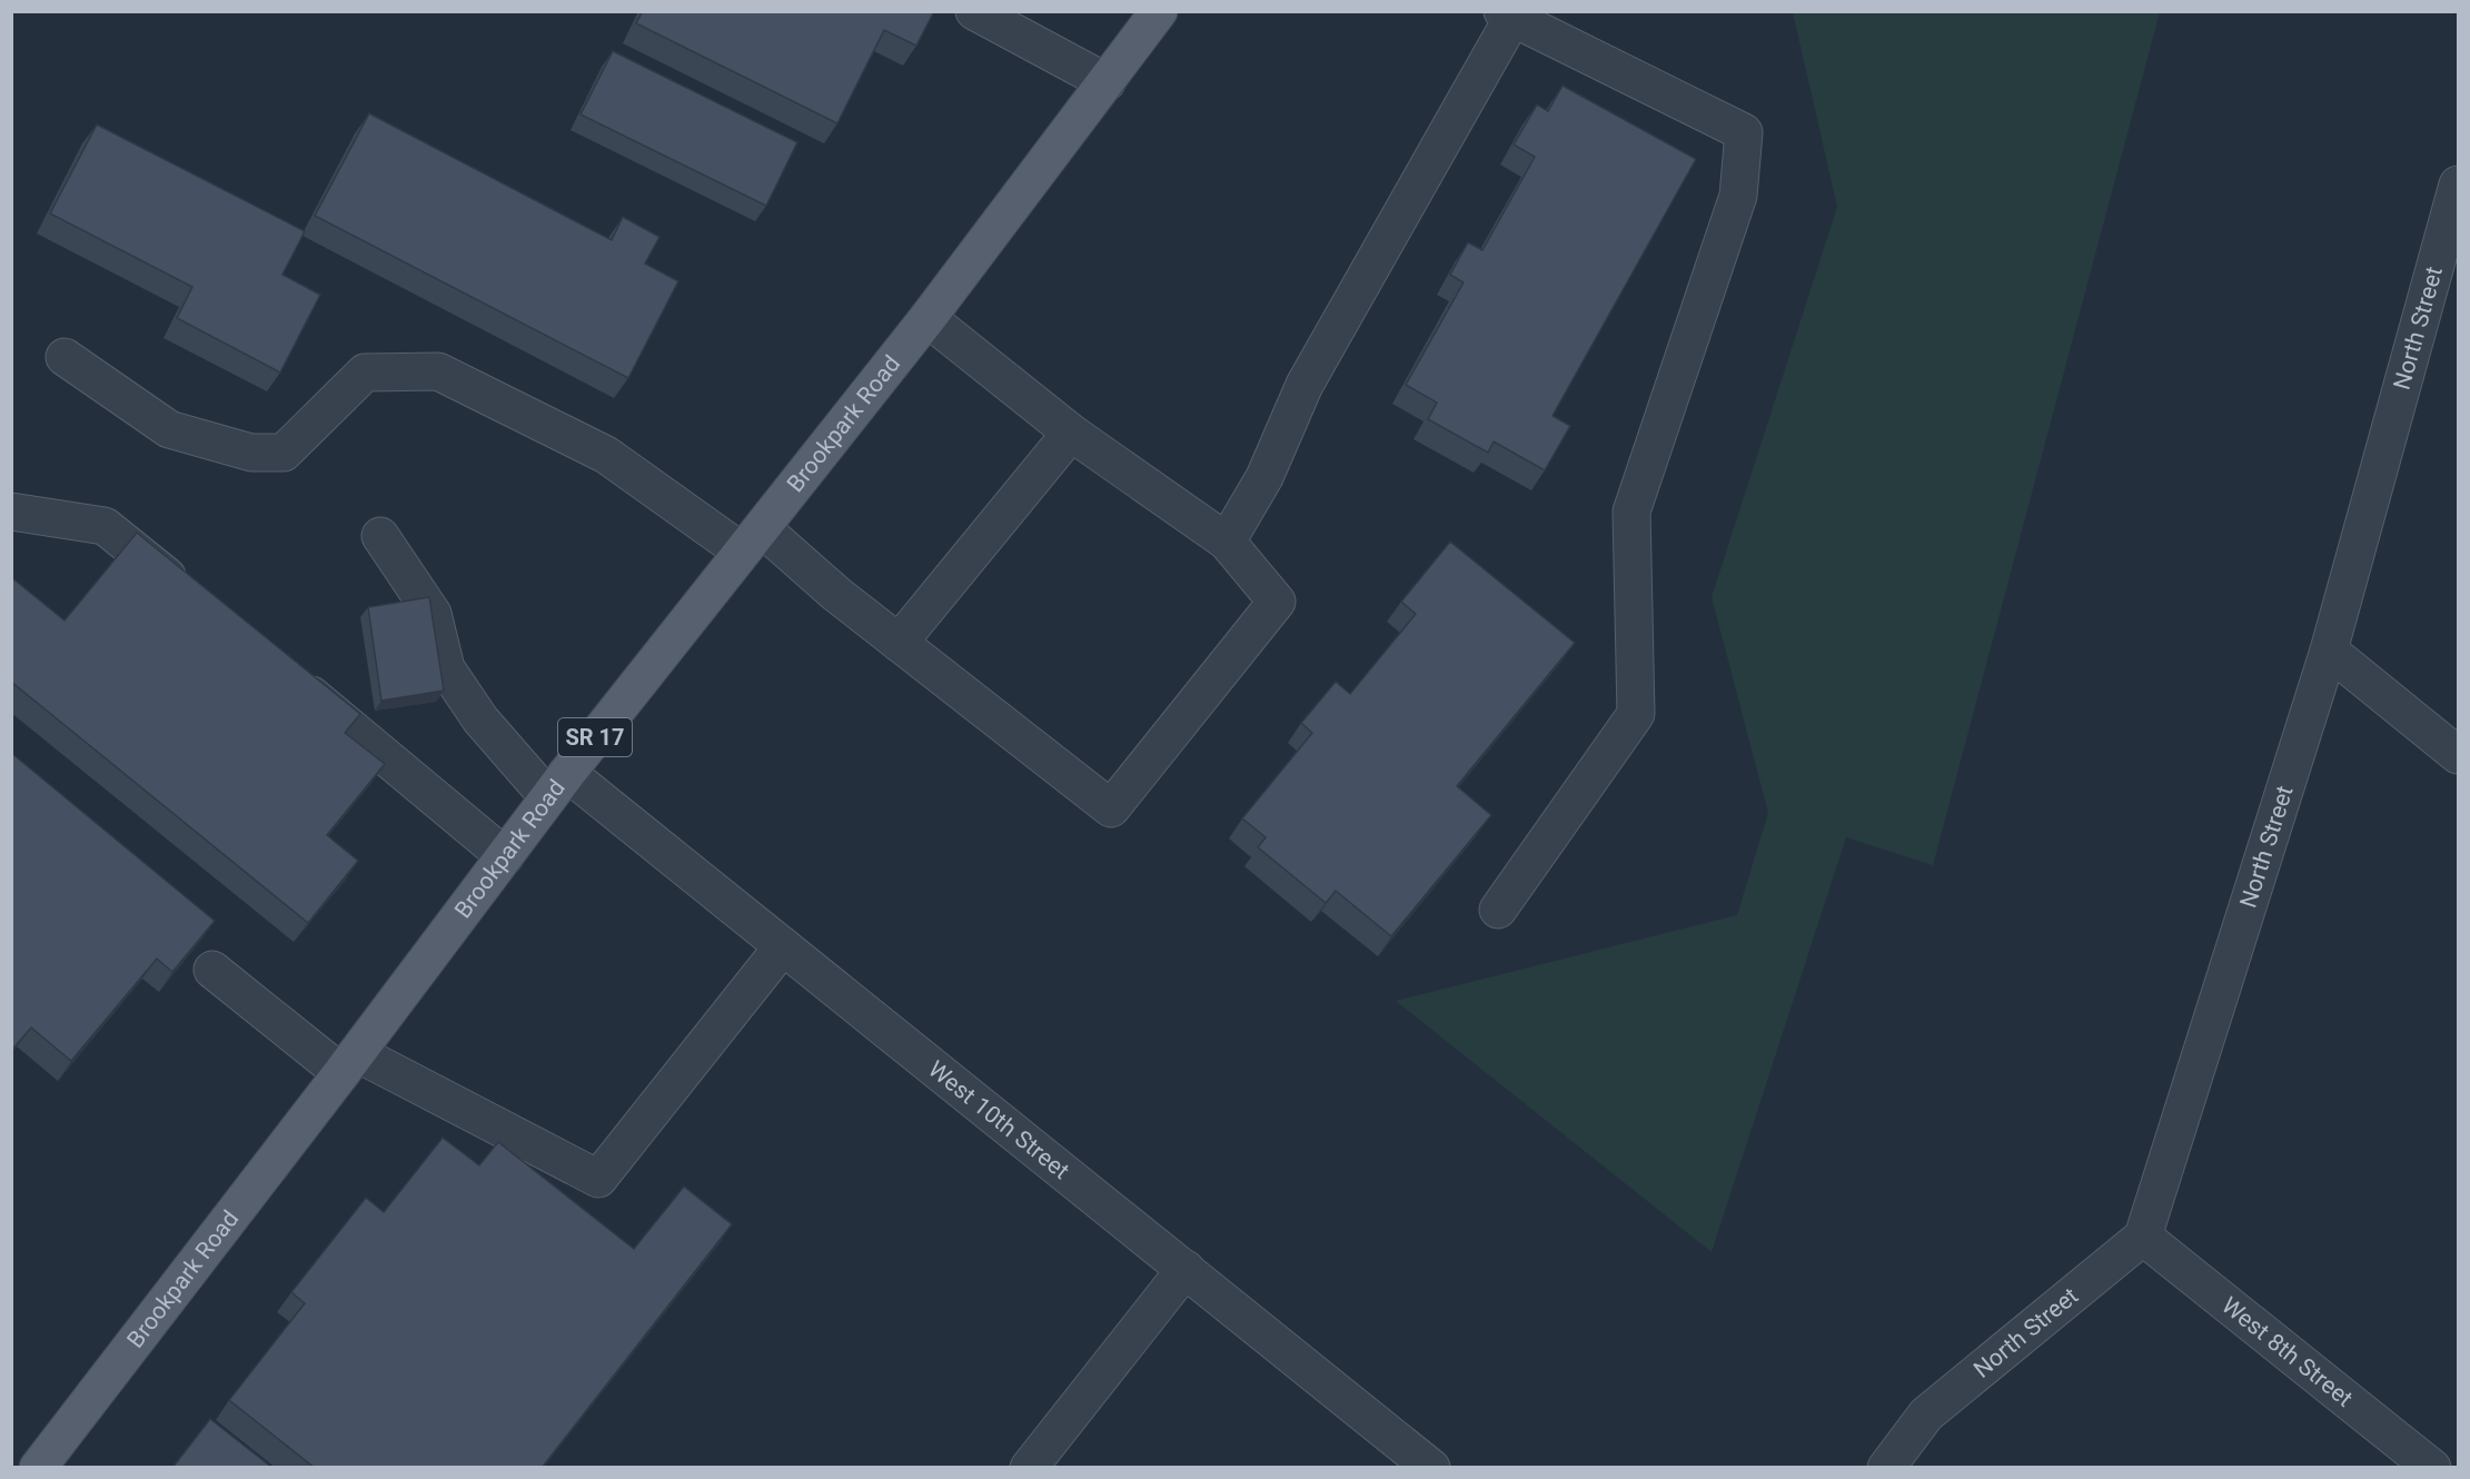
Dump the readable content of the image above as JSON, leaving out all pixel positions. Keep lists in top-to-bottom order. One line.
{"streets":{"main road":["Brookpark Road","SR 17"],"street":["North Street","West 10th Street","West 8th Street"]},"crossings":[["North Street","West 8th Street"],["Brookpark Road","West 10th Street"]]}
